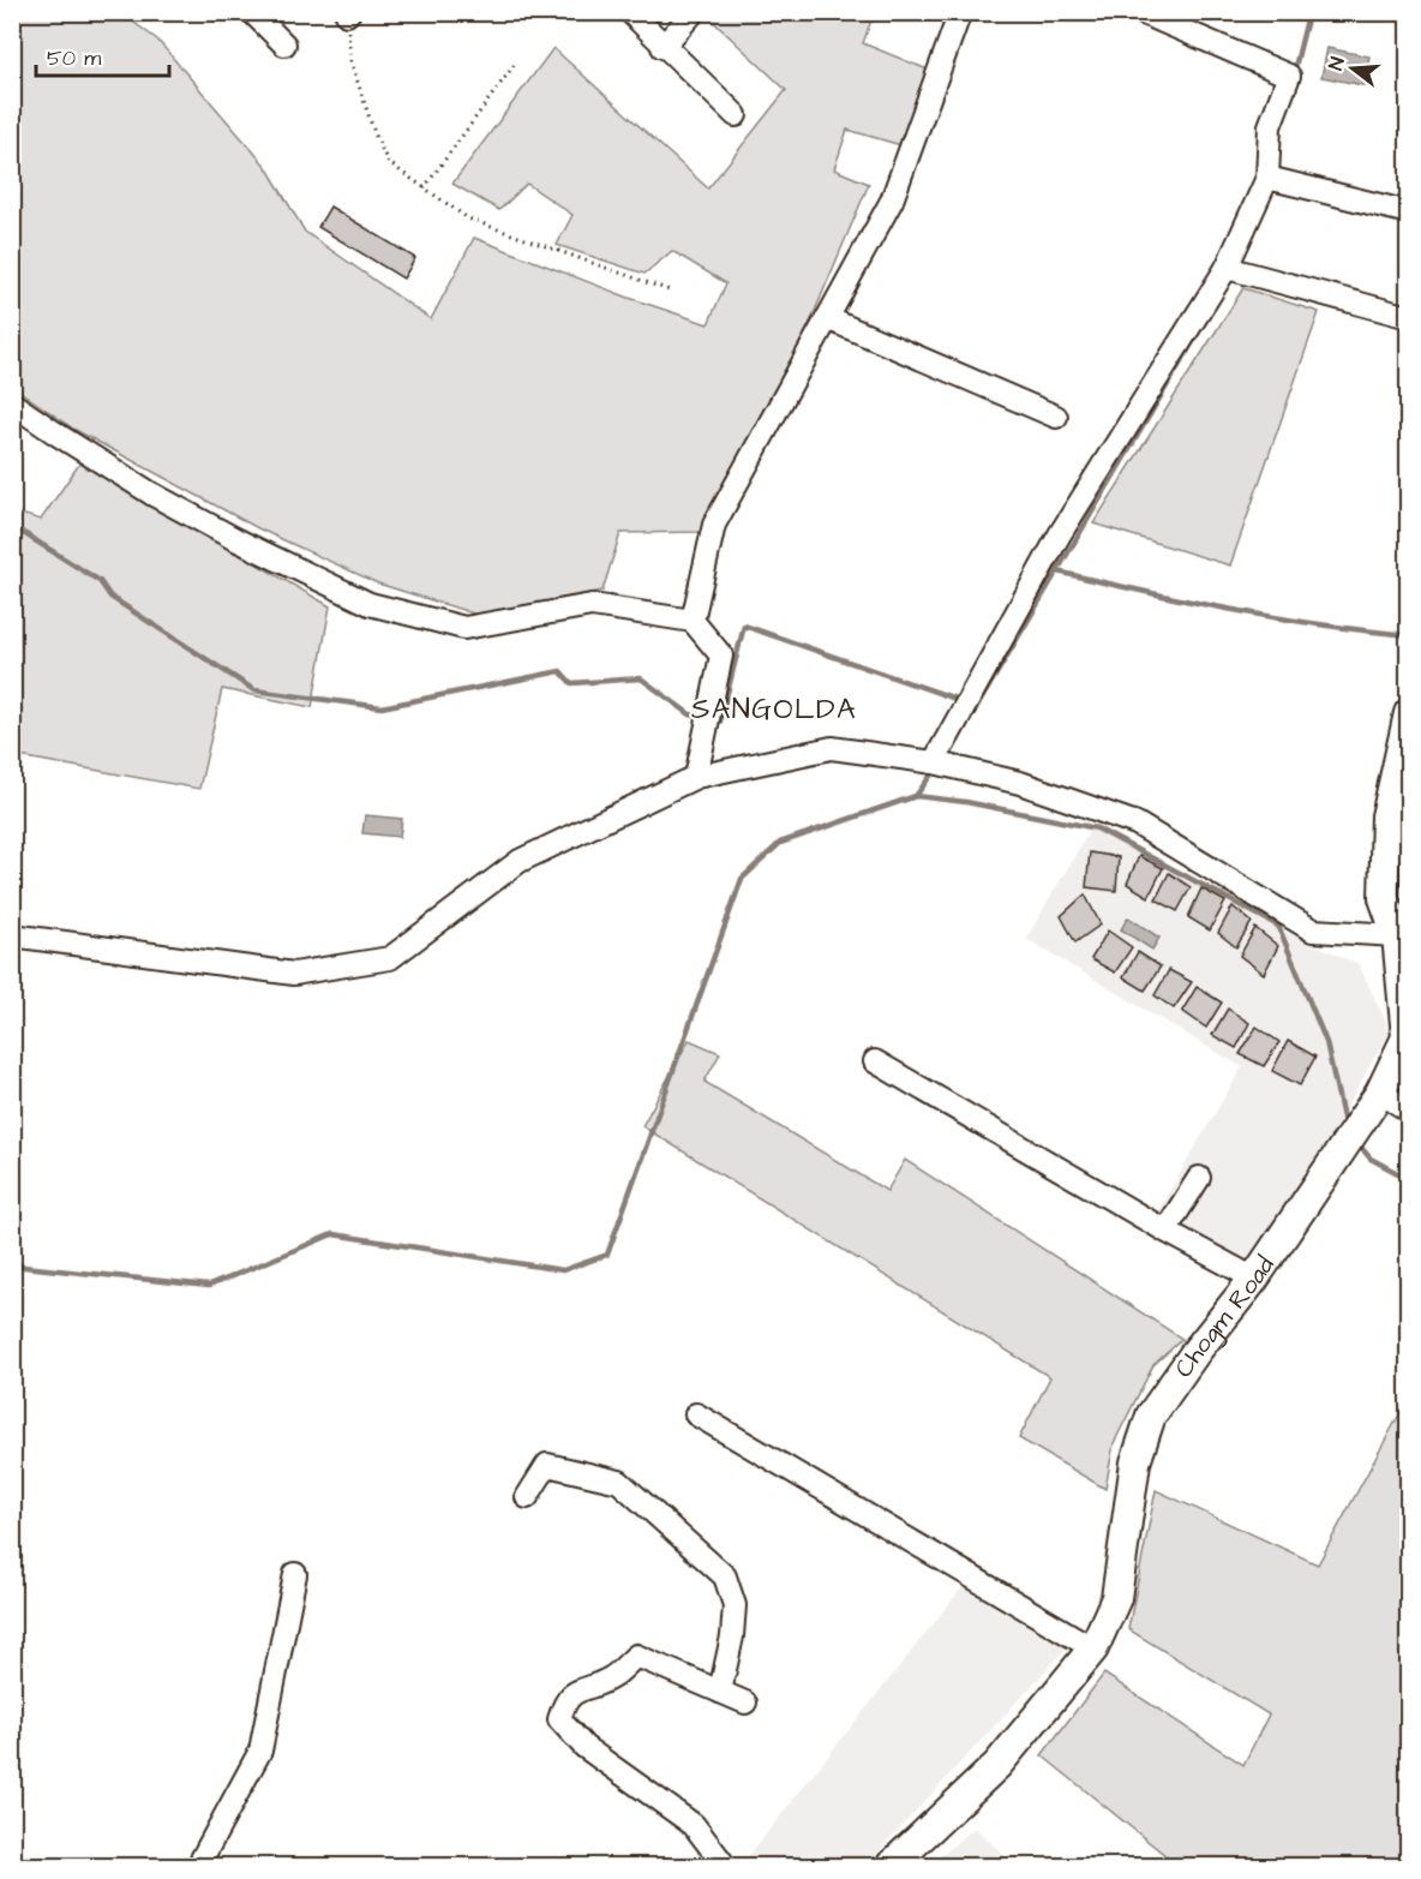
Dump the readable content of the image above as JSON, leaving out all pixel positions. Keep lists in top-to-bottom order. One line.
{"streets":{"main road":["Chogm Road"]},"districts":["SANGOLDA"],"scale_bar":"50 m","north":"left"}
